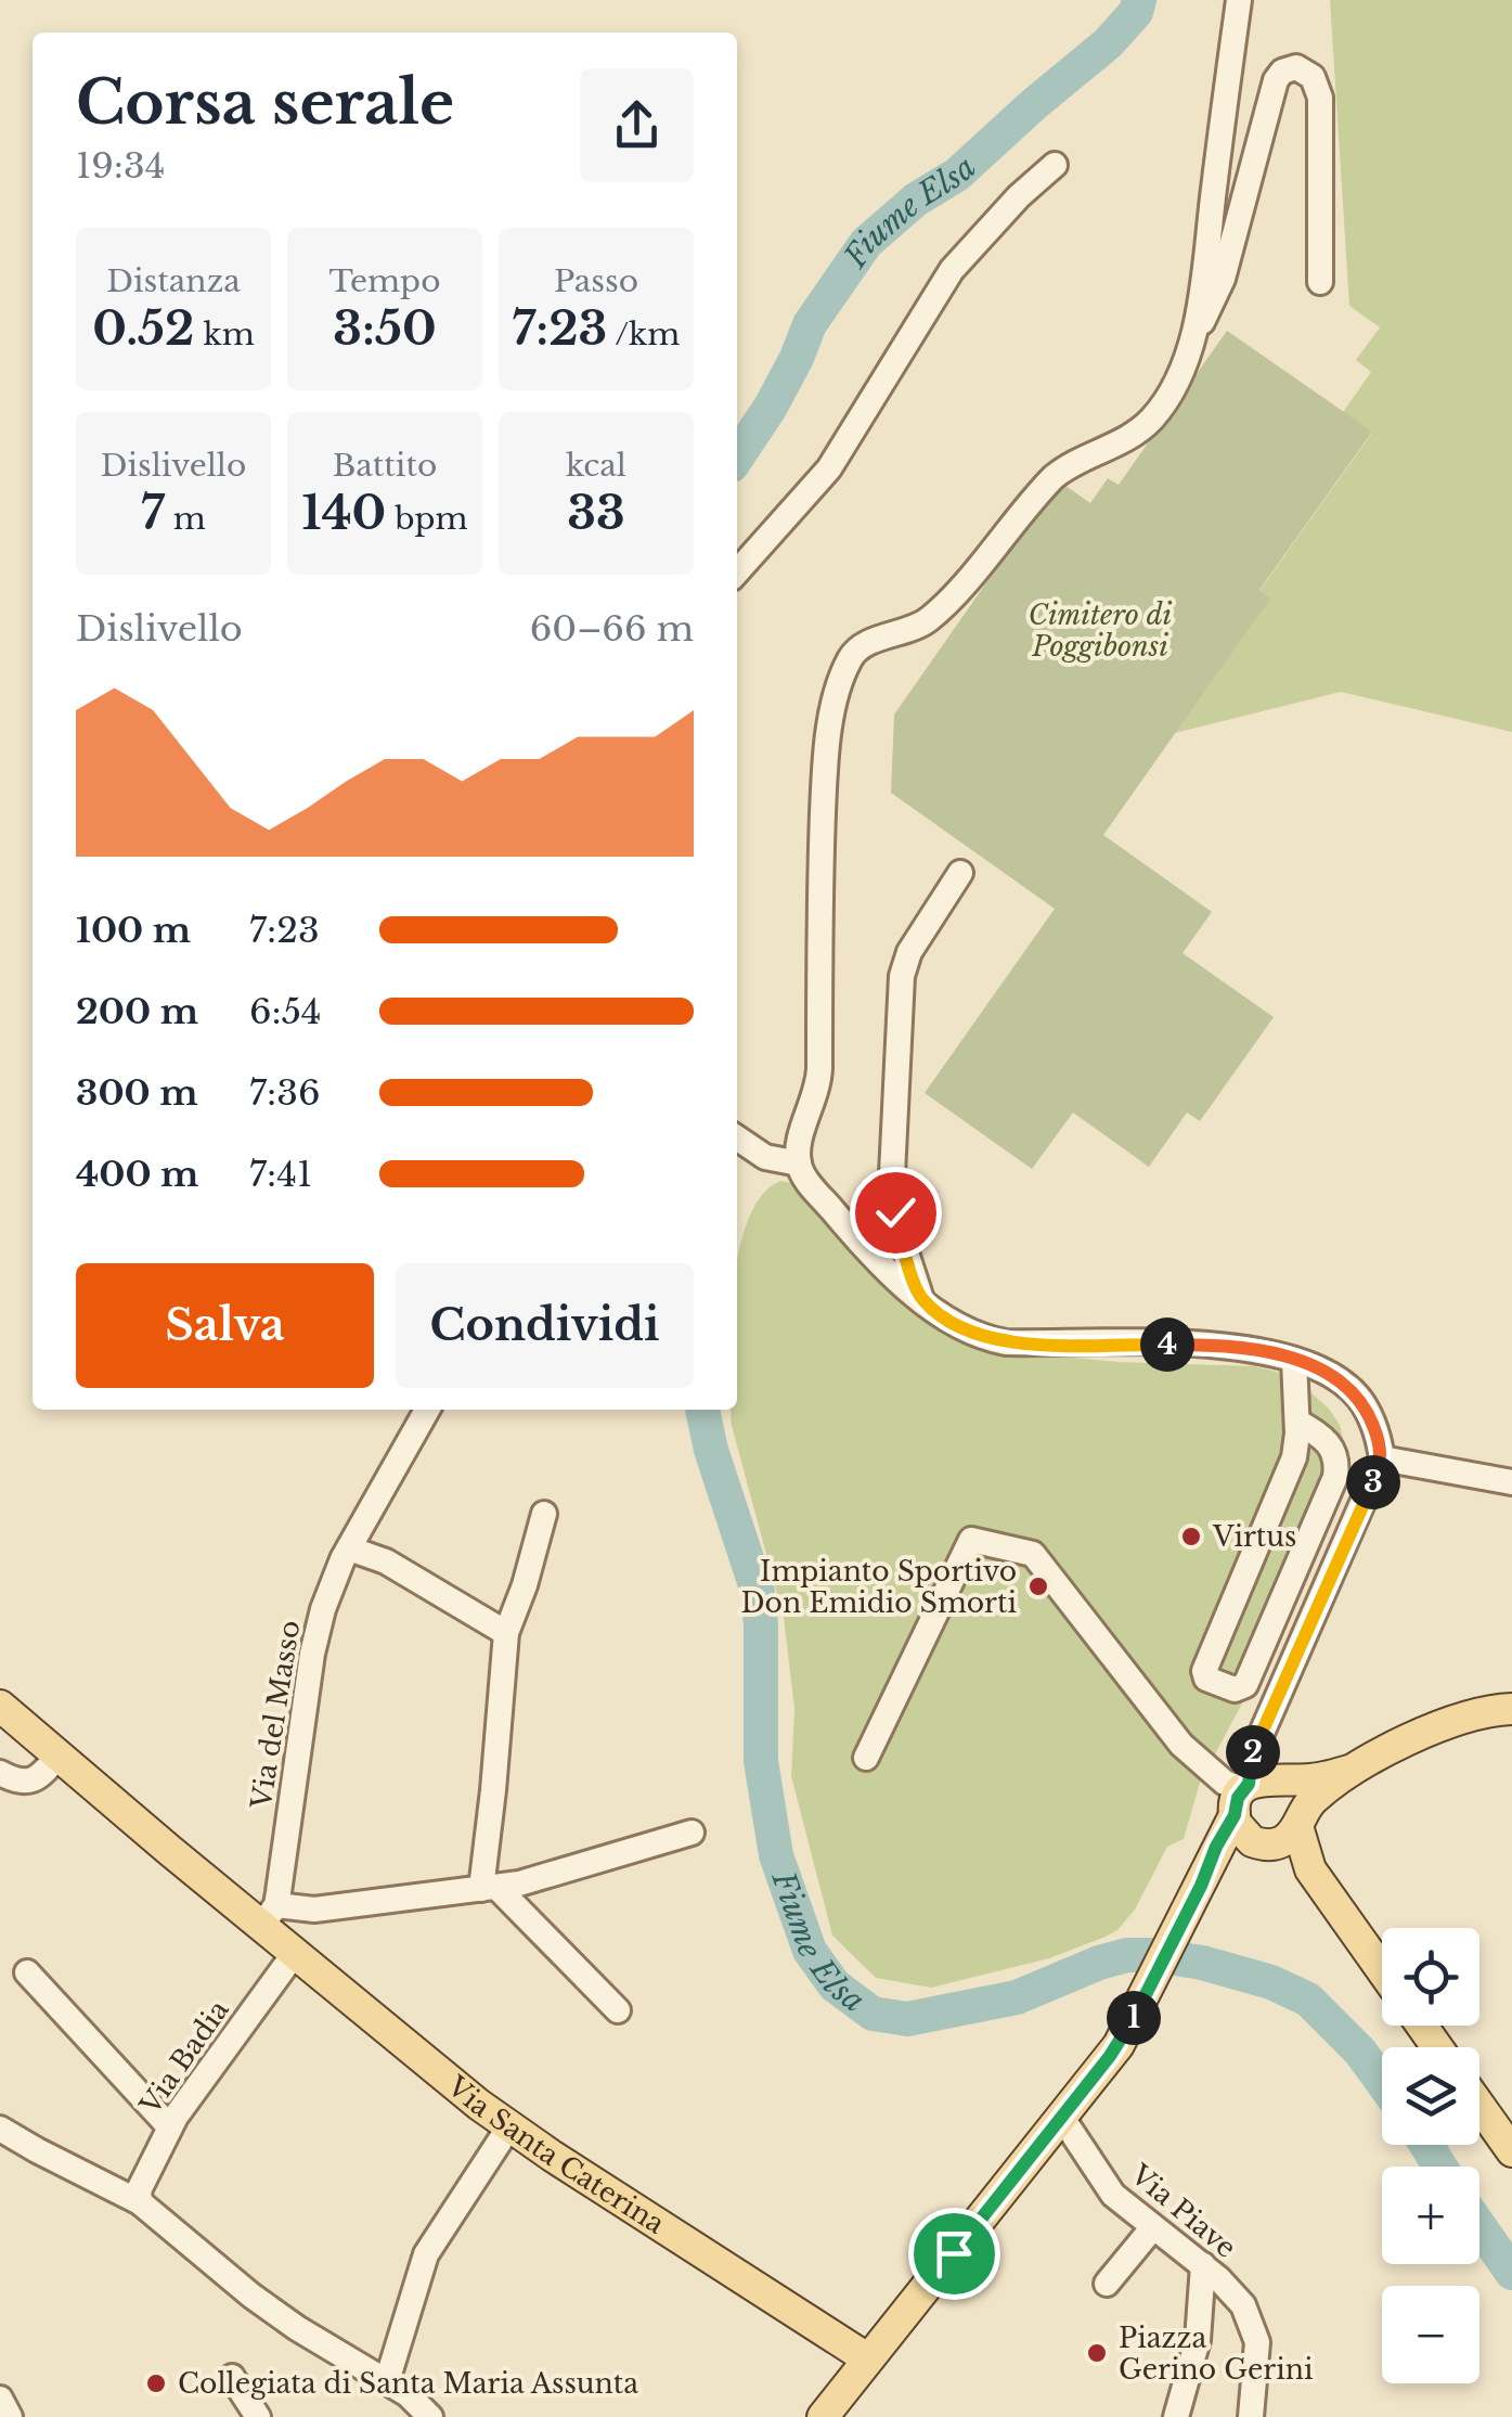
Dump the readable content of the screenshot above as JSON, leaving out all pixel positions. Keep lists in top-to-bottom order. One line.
{"streets":{"main road":["Via Santa Caterina"],"street":["Via del Masso","Via Badia","Via Piave"]},"crossings":[["Via del Masso","Via Santa Caterina"],["Via Badia","Via Santa Caterina"]],"water":["Fiume Elsa"],"parks":["Cimitero di Poggibonsi"],"places":["Virtus","Impianto Sportivo Don Emidio Smorti","Piazza Gerino Gerini","Collegiata di Santa Maria Assunta"],"page":{"heading":["Corsa serale","19:34"],"stats":[["Distanza","0.52 km"],["Tempo","3:50"],["Passo","7:23 /km"],["Dislivello","7 m"],["Battito","140 bpm"],["kcal","33"]],"chart":["Dislivello","60–66 m"],"list":[{"name":"100 m","note":"7:23"},{"name":"200 m","note":"6:54"},{"name":"300 m","note":"7:36"},{"name":"400 m","note":"7:41"}],"buttons":["Salva","Condividi"],"pins":["4","3","2","1"],"map_buttons":["+","−"]}}
